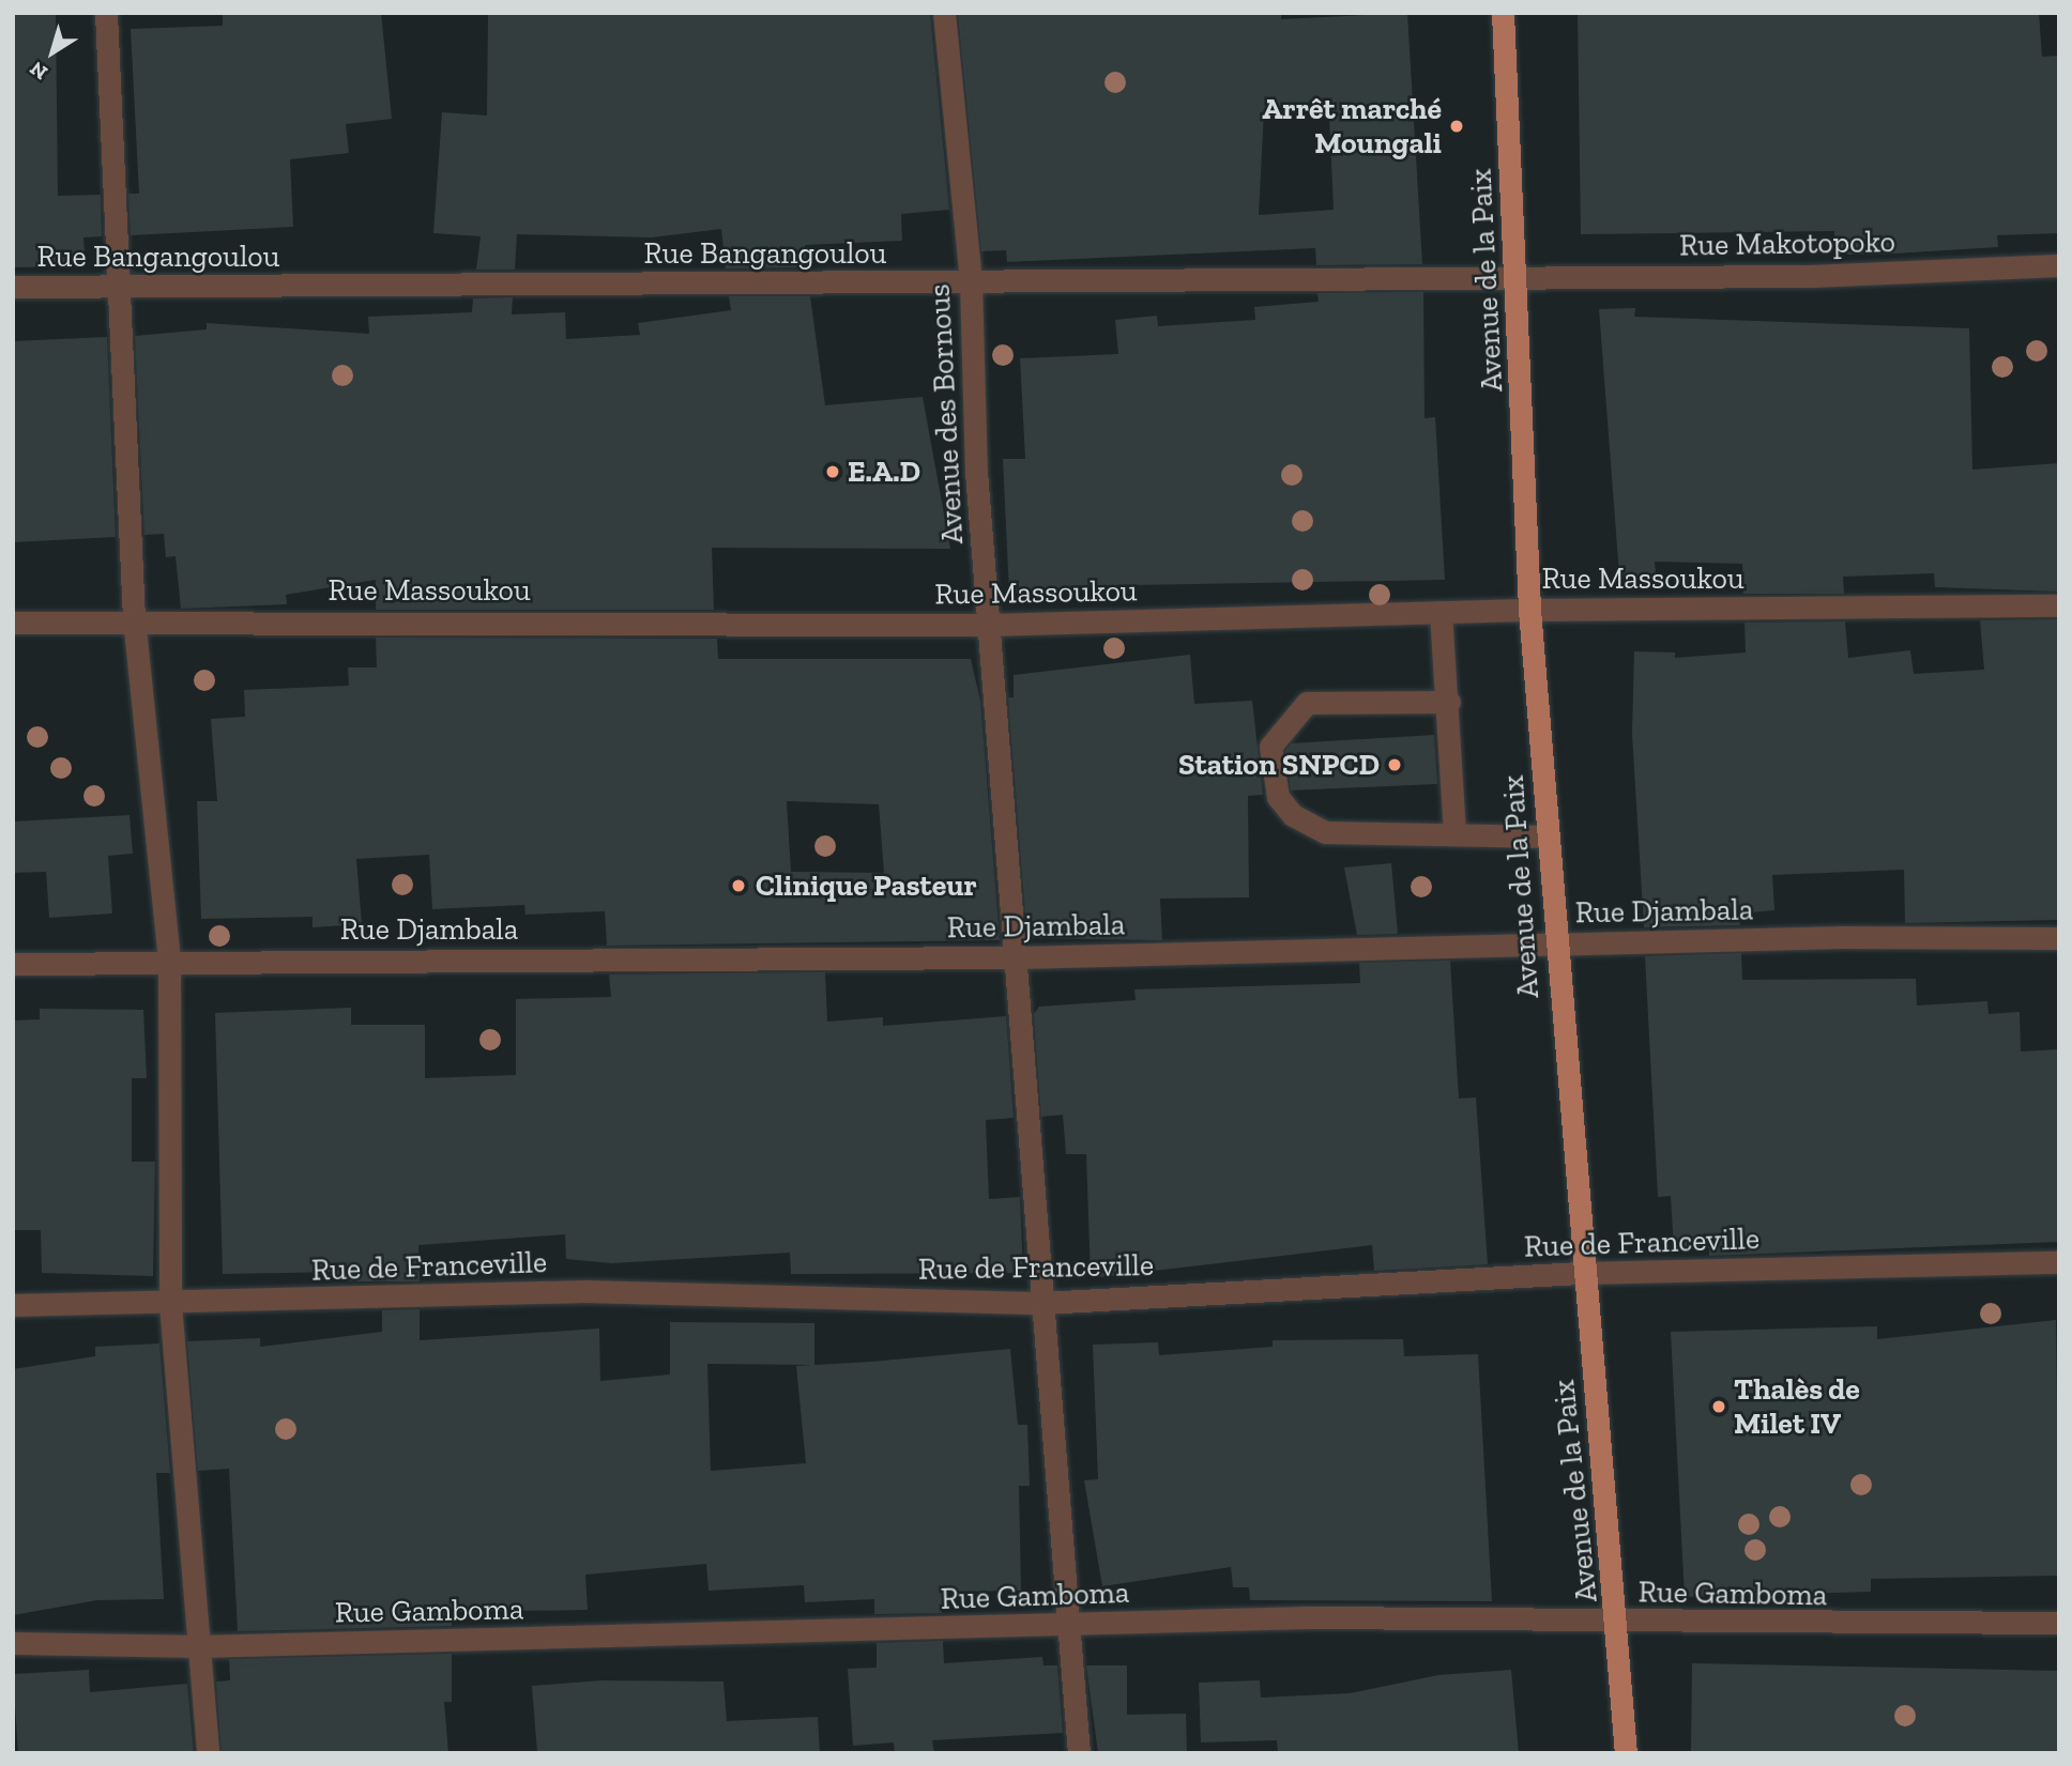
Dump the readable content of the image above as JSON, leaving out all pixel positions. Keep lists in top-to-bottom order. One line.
{"streets":{"main road":["Avenue de la Paix"],"street":["Rue Makotopoko","Rue Bangangoulou","Avenue des Bornous","Rue Massoukou","Rue Djambala","Rue de Franceville","Rue Gamboma"]},"crossings":[["Rue Makotopoko","Rue Bangangoulou"],["Rue Makotopoko","Avenue de la Paix"],["Rue Bangangoulou","Avenue de la Paix"],["Rue Bangangoulou","Avenue des Bornous"],["Avenue de la Paix","Rue Massoukou"],["Avenue de la Paix","Rue Djambala"],["Avenue de la Paix","Rue de Franceville"],["Avenue de la Paix","Rue Gamboma"],["Avenue des Bornous","Rue Massoukou"],["Avenue des Bornous","Rue Djambala"],["Avenue des Bornous","Rue de Franceville"],["Avenue des Bornous","Rue Gamboma"]],"places":["Arrêt marché Moungali","E.A.D","Station SNPCD","Clinique Pasteur","Thalès de Milet IV"],"north":"bottom left"}
